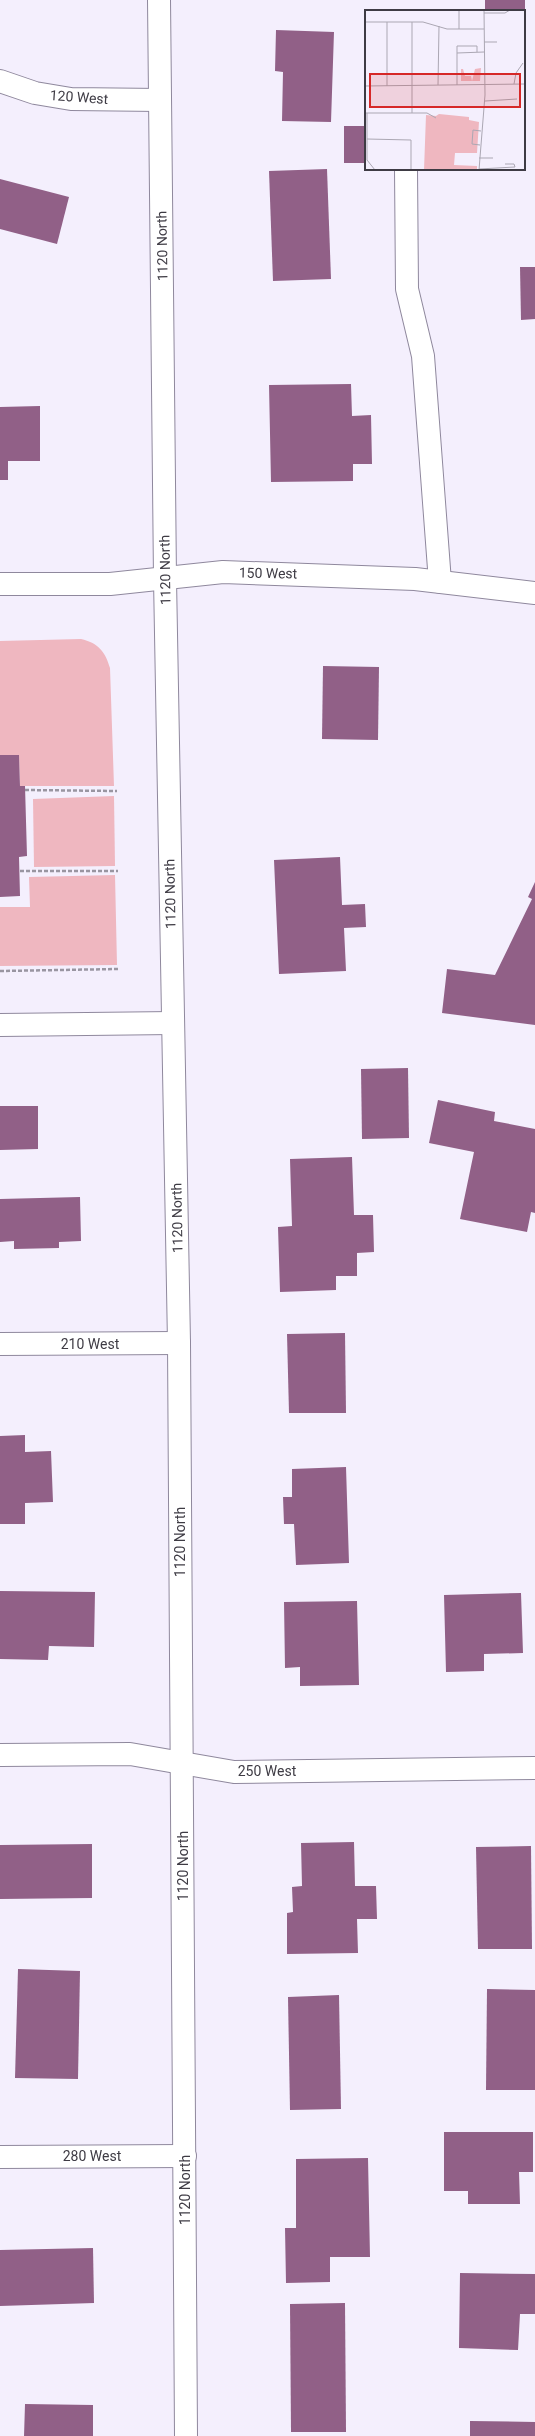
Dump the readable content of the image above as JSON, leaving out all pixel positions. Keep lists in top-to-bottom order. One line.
{"streets":{"street":["120 West","1120 North","150 West","210 West","250 West","280 West"]},"crossings":[["120 West","1120 North"],["1120 North","150 West"],["1120 North","210 West"],["1120 North","250 West"],["1120 North","280 West"]]}
